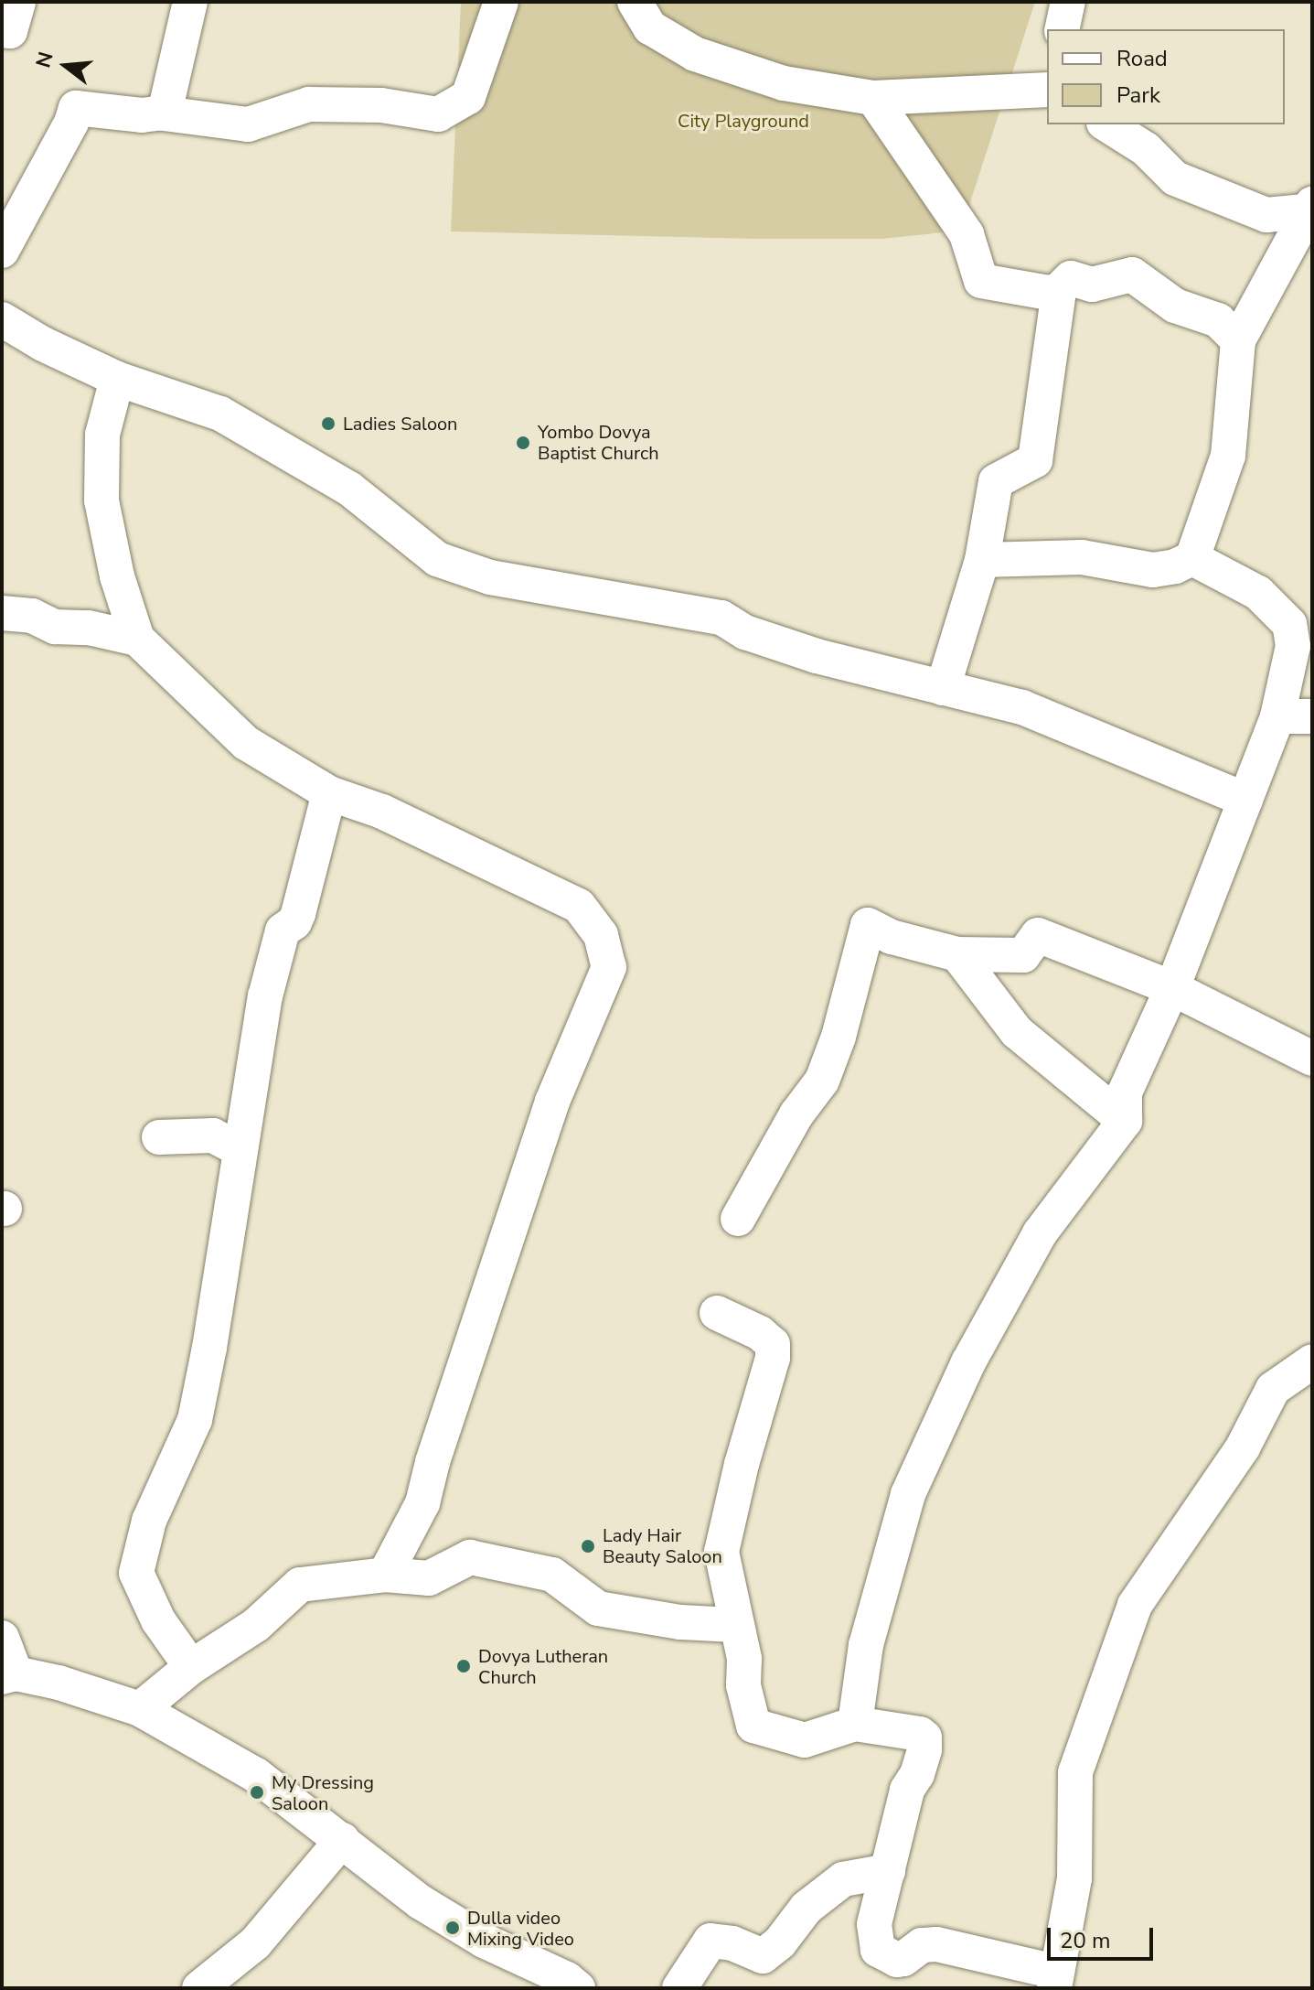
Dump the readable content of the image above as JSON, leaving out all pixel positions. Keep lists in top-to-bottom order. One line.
{"parks":["City Playground"],"places":["Ladies Saloon","Yombo Dovya Baptist Church","Lady Hair Beauty Saloon","Dovya Lutheran Church","My Dressing Saloon","Dulla video Mixing Video"],"legend":["Road","Park"],"scale_bar":"20 m","north":"left"}
